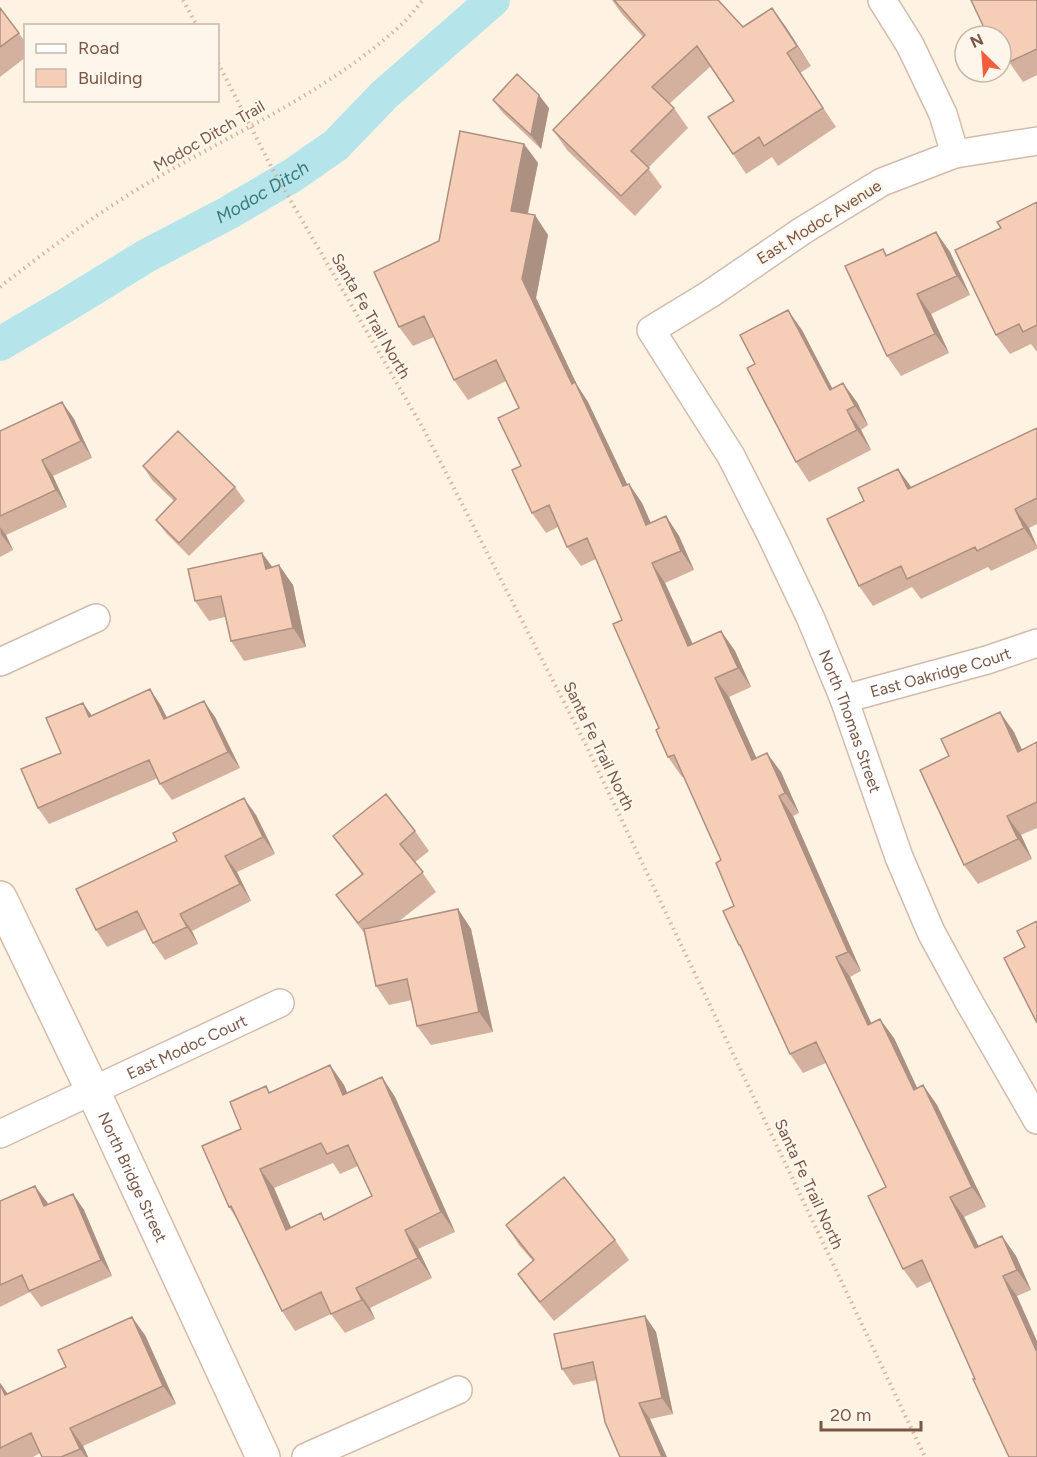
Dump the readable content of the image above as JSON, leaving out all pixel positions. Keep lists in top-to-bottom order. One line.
{"streets":{"street":["East Modoc Avenue","East Oakridge Court","North Thomas Street","East Modoc Court","North Bridge Street"],"path":["Modoc Ditch Trail","Santa Fe Trail North"]},"crossings":[["Modoc Ditch Trail","Santa Fe Trail North"],["East Modoc Avenue","North Thomas Street"],["East Oakridge Court","North Thomas Street"],["East Modoc Court","North Bridge Street"]],"water":["Modoc Ditch"],"legend":["Road","Building"],"scale_bar":"20 m","north":"top left"}
